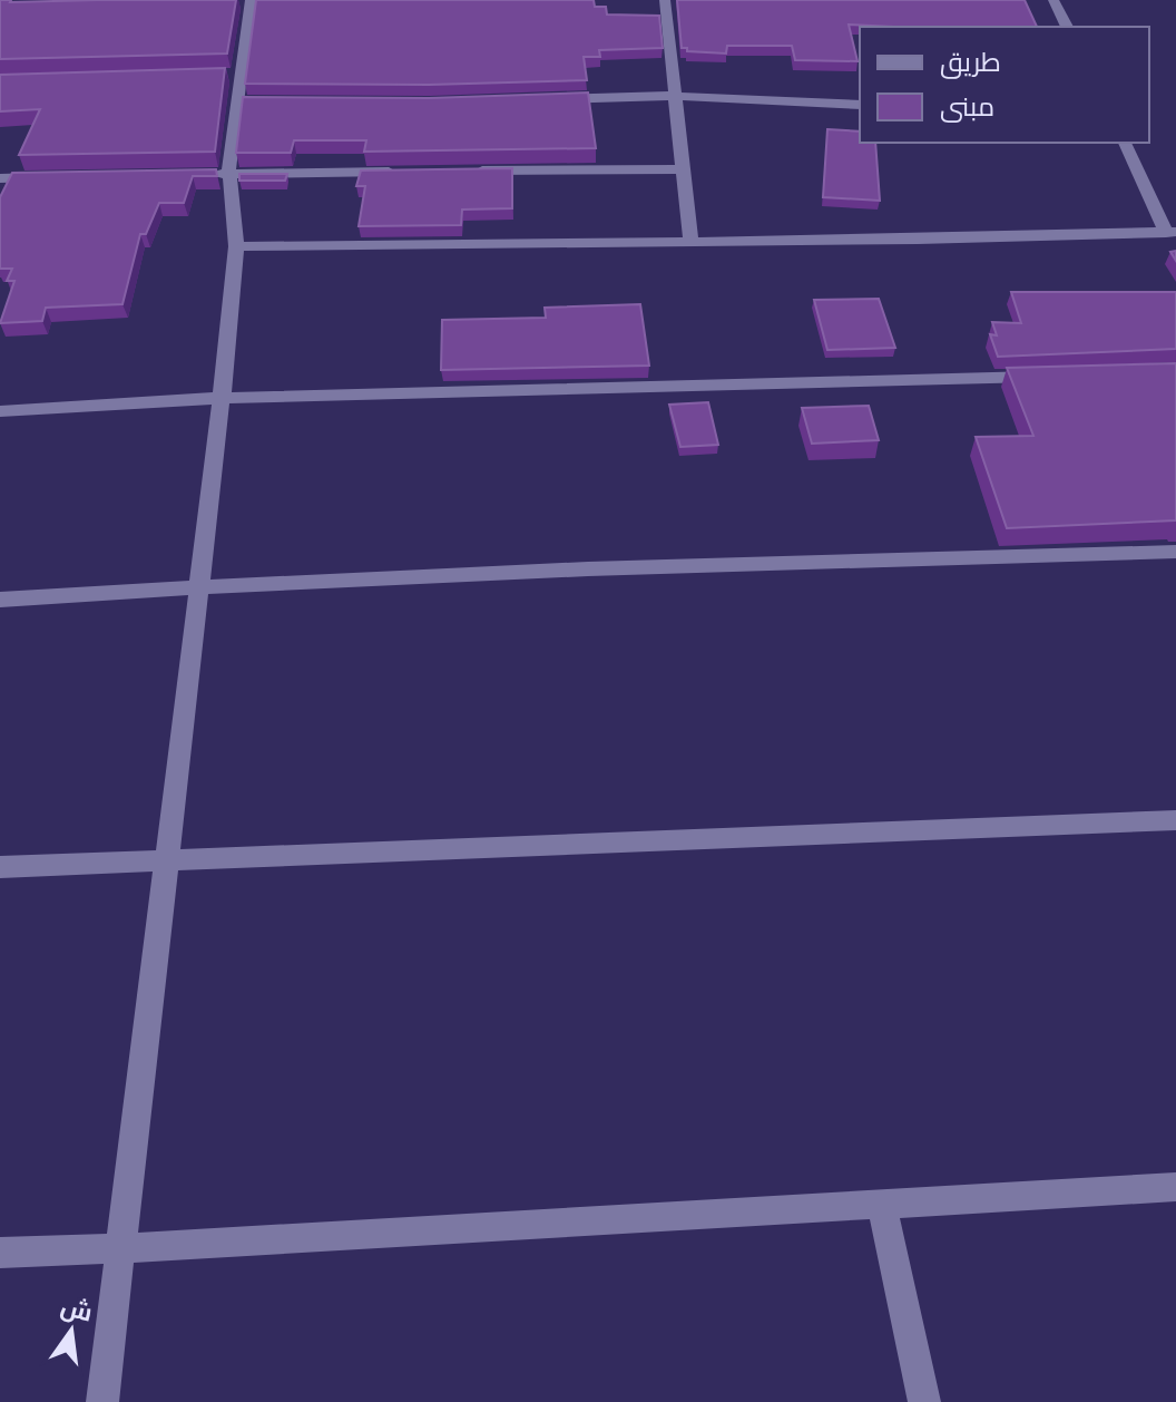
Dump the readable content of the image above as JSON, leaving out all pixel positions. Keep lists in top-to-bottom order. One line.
{"legend":["طريق","مبنى"],"north":"top"}
